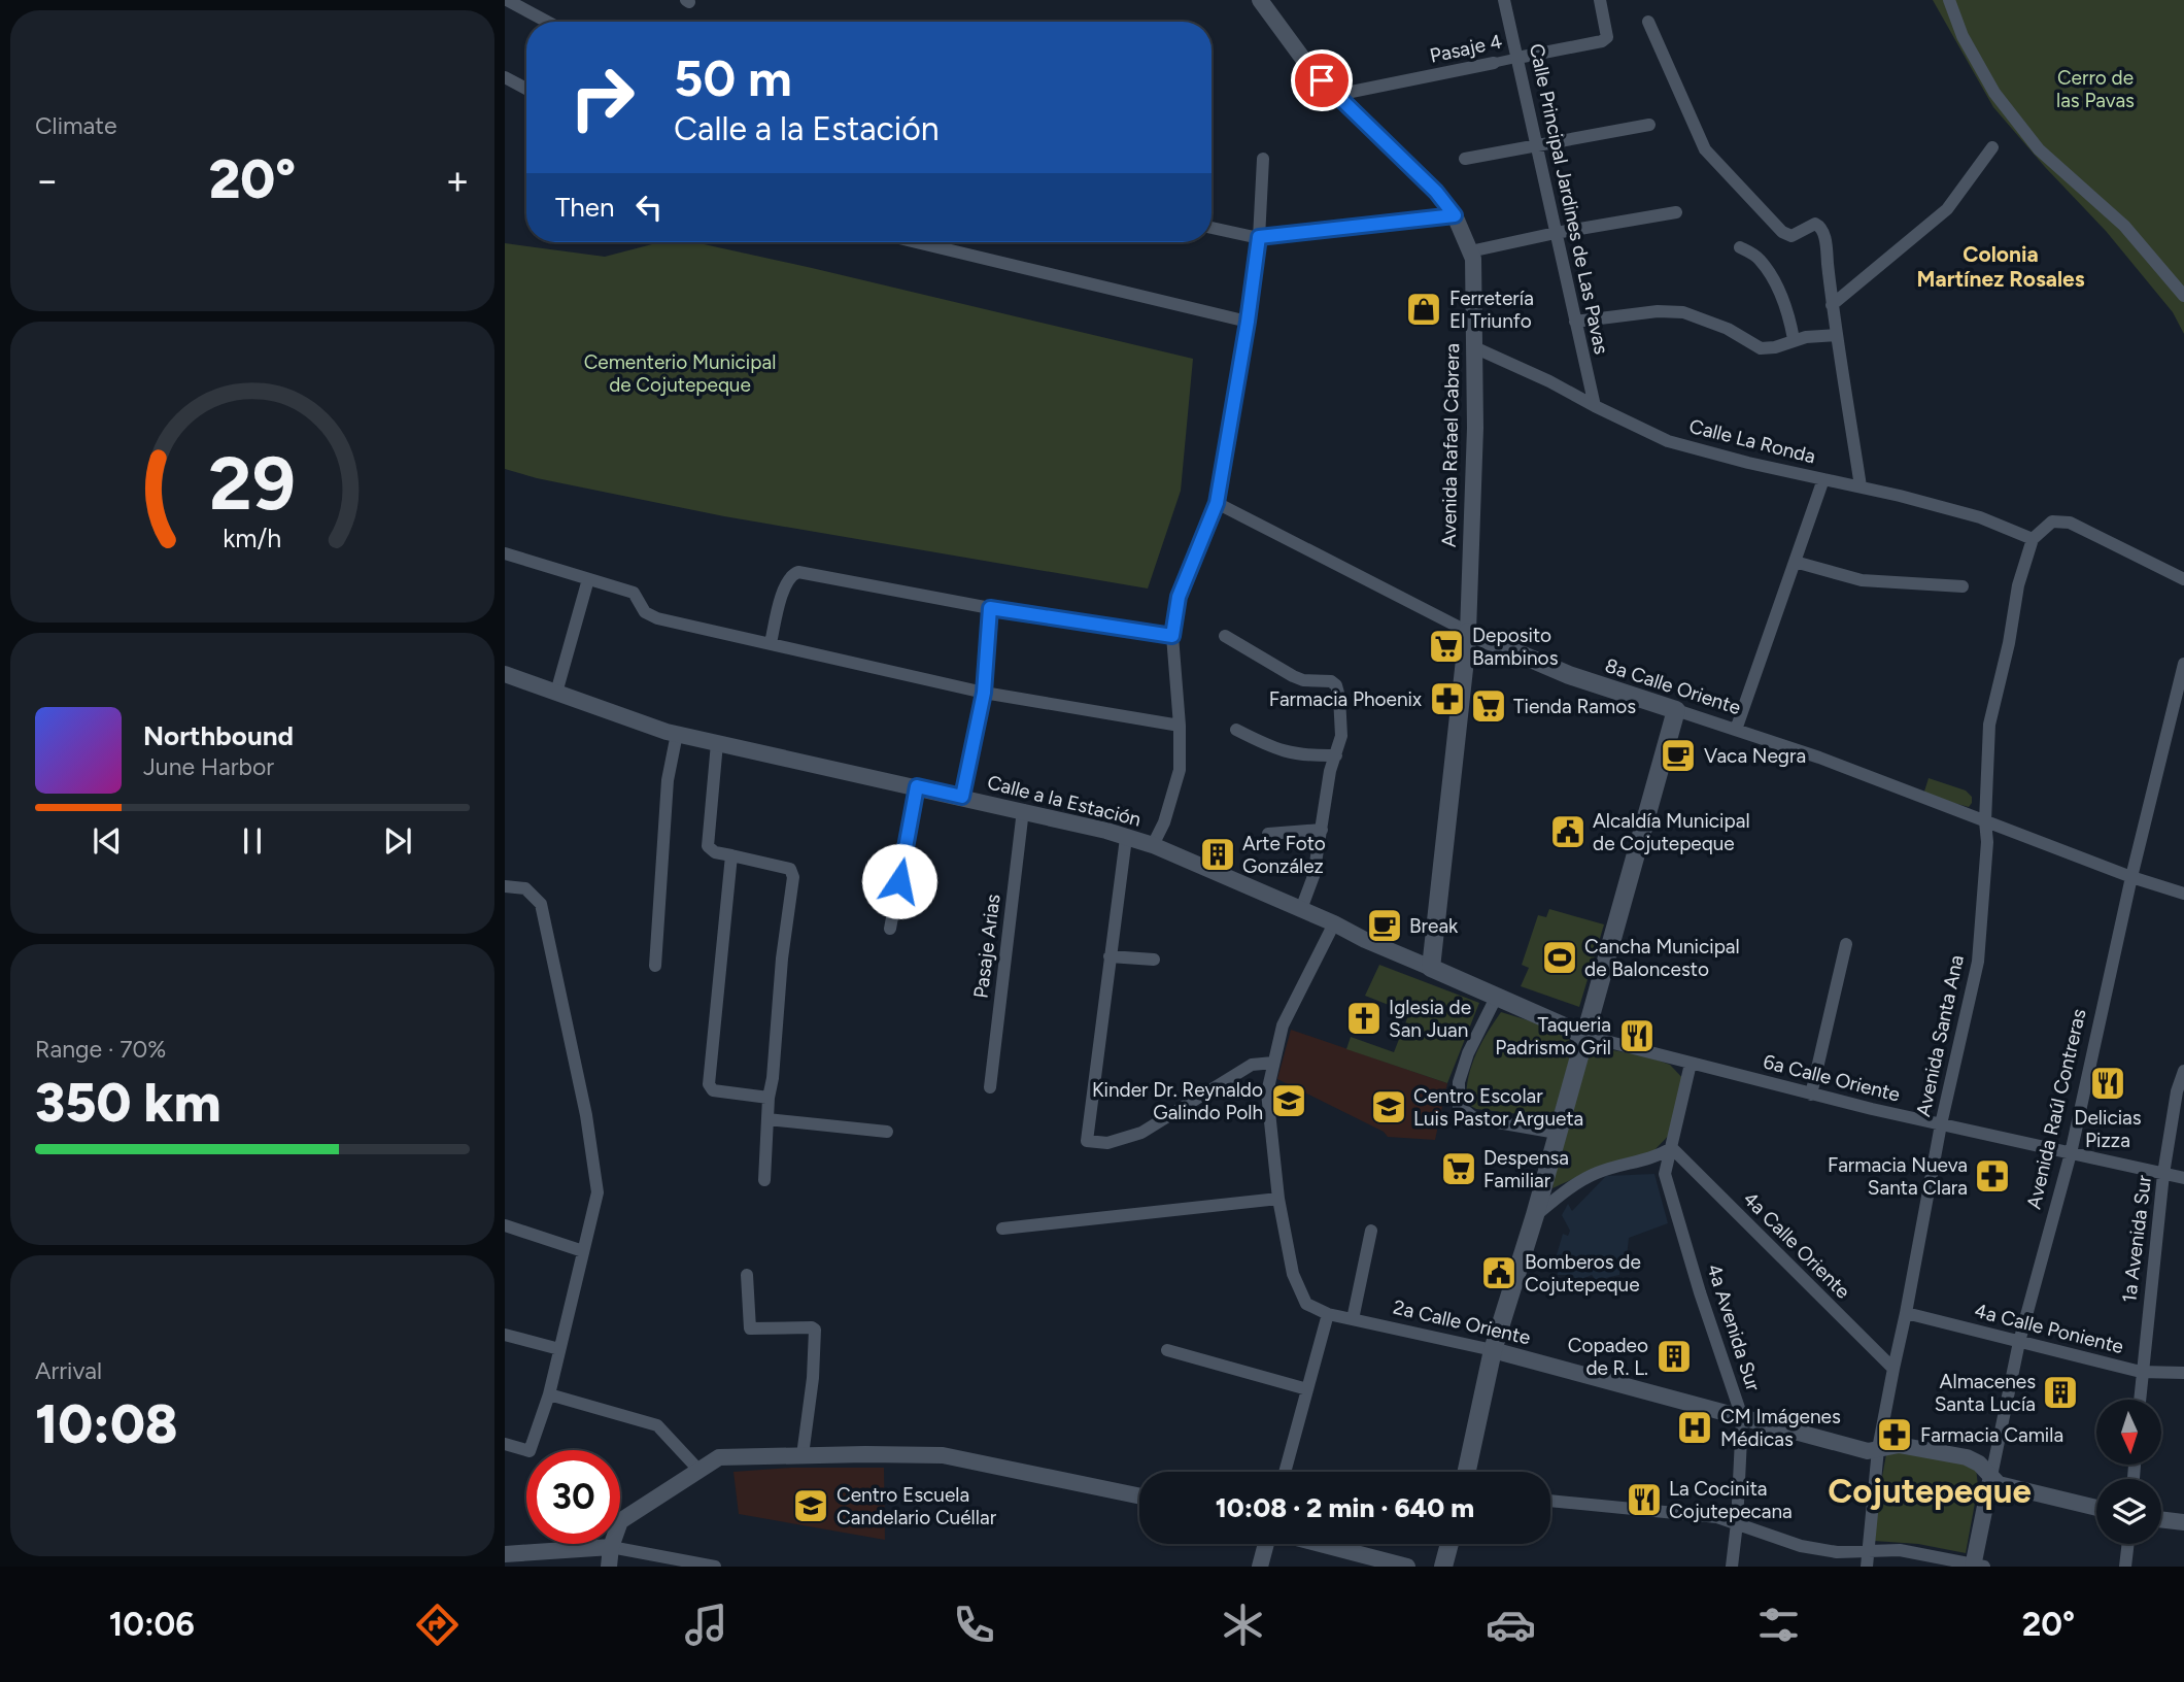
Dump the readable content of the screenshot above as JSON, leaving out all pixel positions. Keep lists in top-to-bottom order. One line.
{"streets":{"main road":["Avenida Rafael Cabrera","8a Calle Oriente"],"street":["Pasaje 4","Calle Principal Jardines de Las Pavas","Calle La Ronda","Calle a la Estación","Pasaje Arias","Avenida Santa Ana","6a Calle Oriente","Avenida Raúl Contreras","1a Avenida Sur","4a Calle Oriente","2a Calle Oriente","4a Avenida Sur","4a Calle Poniente"]},"crossings":[["Pasaje 4","Calle Principal Jardines de Las Pavas"],["Pasaje 4","Avenida Rafael Cabrera"],["Calle Principal Jardines de Las Pavas","Calle La Ronda"],["Calle La Ronda","Avenida Rafael Cabrera"],["Calle La Ronda","Avenida Santa Ana"],["Avenida Rafael Cabrera","8a Calle Oriente"],["Avenida Rafael Cabrera","Calle a la Estación"],["8a Calle Oriente","Avenida Santa Ana"],["8a Calle Oriente","Avenida Raúl Contreras"],["Calle a la Estación","Pasaje Arias"],["Calle a la Estación","2a Calle Oriente"],["Avenida Santa Ana","6a Calle Oriente"],["Avenida Santa Ana","4a Calle Oriente"],["Avenida Santa Ana","2a Calle Oriente"],["Avenida Santa Ana","4a Calle Poniente"],["6a Calle Oriente","Avenida Raúl Contreras"],["6a Calle Oriente","1a Avenida Sur"],["6a Calle Oriente","4a Avenida Sur"],["Avenida Raúl Contreras","2a Calle Oriente"],["Avenida Raúl Contreras","4a Calle Poniente"],["1a Avenida Sur","4a Calle Poniente"],["4a Calle Oriente","4a Avenida Sur"],["2a Calle Oriente","4a Avenida Sur"]],"districts":["Colonia Martínez Rosales","Cojutepeque"],"parks":["Cerro de las Pavas","Cementerio Municipal de Cojutepeque"],"places":{"shop":["Ferretería El Triunfo"],"supermarket":["Deposito Bambinos","Tienda Ramos","Despensa Familiar"],"pharmacy":["Farmacia Phoenix","Farmacia Nueva Santa Clara","Farmacia Camila"],"cafe":["Vaca Negra","Break"],"public building":["Alcaldía Municipal de Cojutepeque","Bomberos de Cojutepeque"],"building":["Arte Foto González","Copadeo de R. L.","Almacenes Santa Lucía"],"sports":["Cancha Municipal de Baloncesto"],"church":["Iglesia de San Juan"],"restaurant":["Taqueria Padrismo Gril","Delicias Pizza","La Cocinita Cojutepecana"],"school or university":["Kinder Dr. Reynaldo Galindo Polh","Centro Escolar Luis Pastor Argueta","Centro Escuela Candelario Cuéllar"],"hospital":["CM Imágenes Médicas"]},"north":"bottom","page":{"tile":["Climate",["Range · 70%","350 km"],["Arrival","10:08"]],"turn":["50 m","Calle a la Estación"],"heat":["−","20°","+"],"then":"Then","song":["Northbound","June Harbor"],"limit":"30","trip":"10:08 · 2 min · 640 m","tabs":["10:06","20°"],"gauge":["29","km/h"]}}
